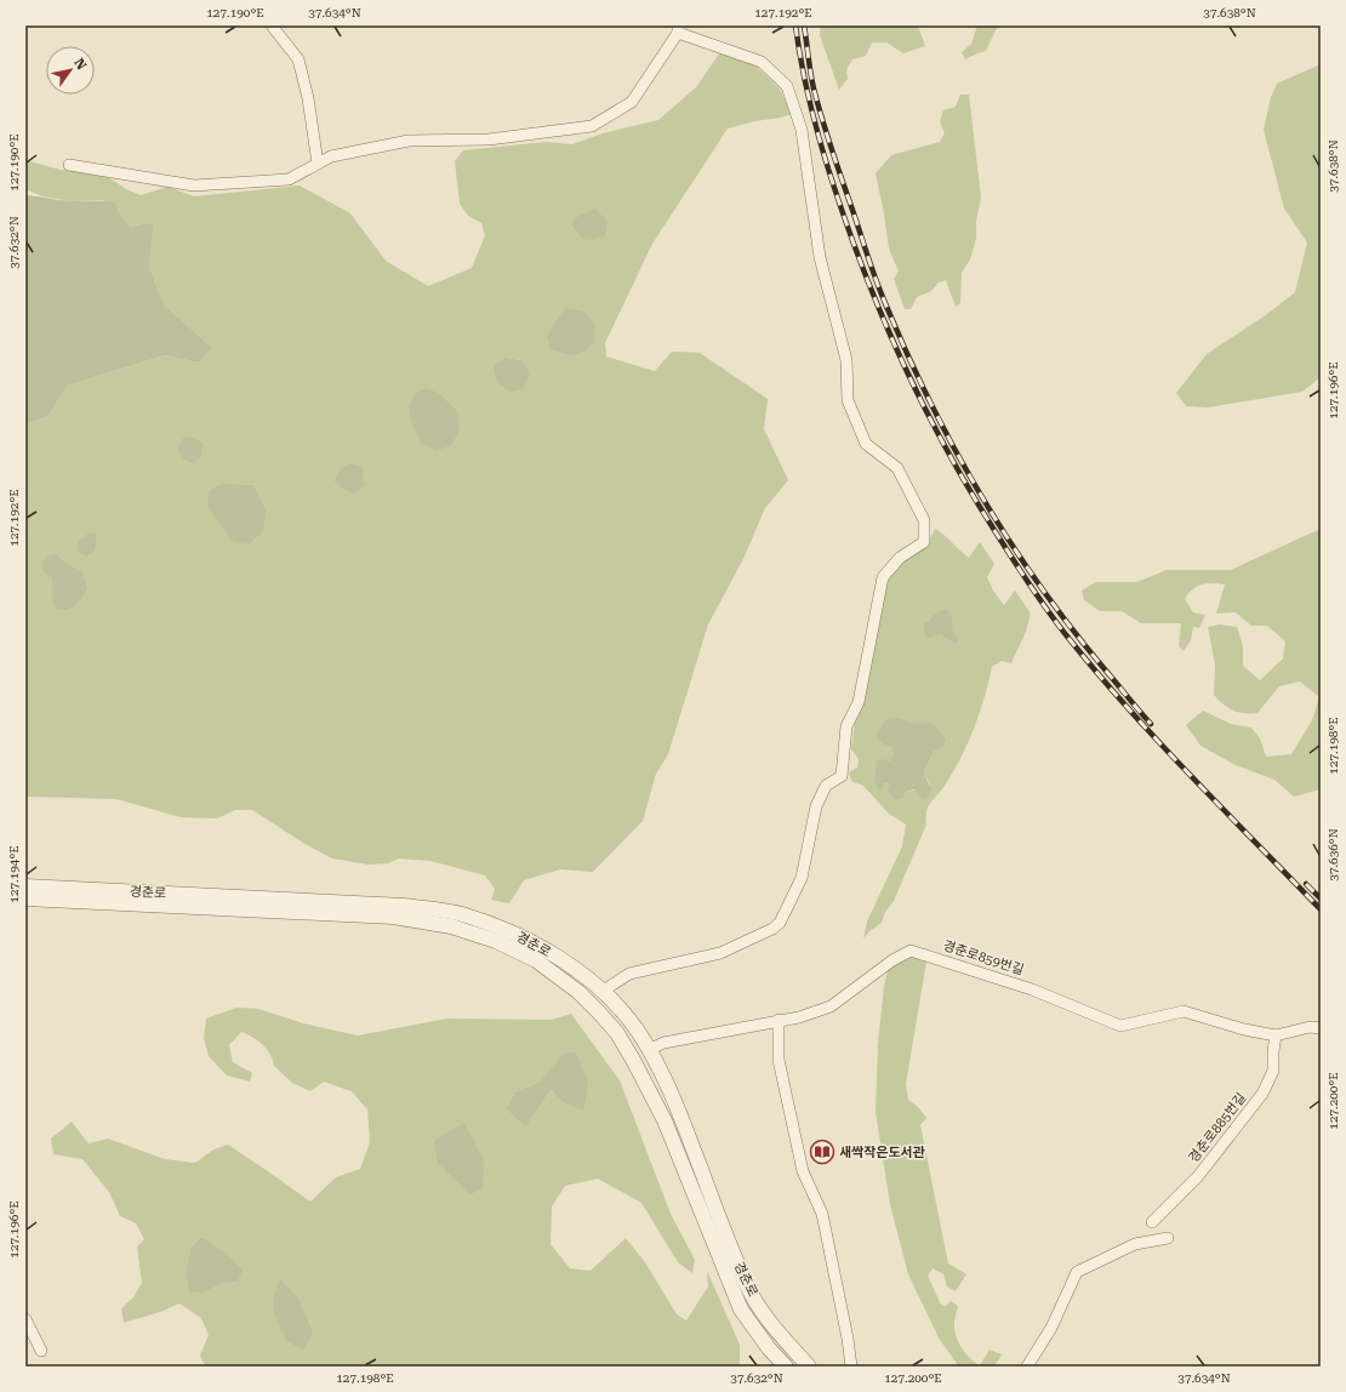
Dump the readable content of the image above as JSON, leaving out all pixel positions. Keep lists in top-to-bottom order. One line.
{"streets":{"street":["경춘로","경춘로859번길","경춘로885번길"]},"crossings":[["경춘로","경춘로859번길"],["경춘로859번길","경춘로885번길"]],"places":{"library":["새싹작은도서관"]},"north":"top right","coordinates":["127.190°E","37.634°N","127.192°E","37.638°N","37.632°N","127.196°E","127.198°E","37.636°N","127.194°E","127.200°E"]}
